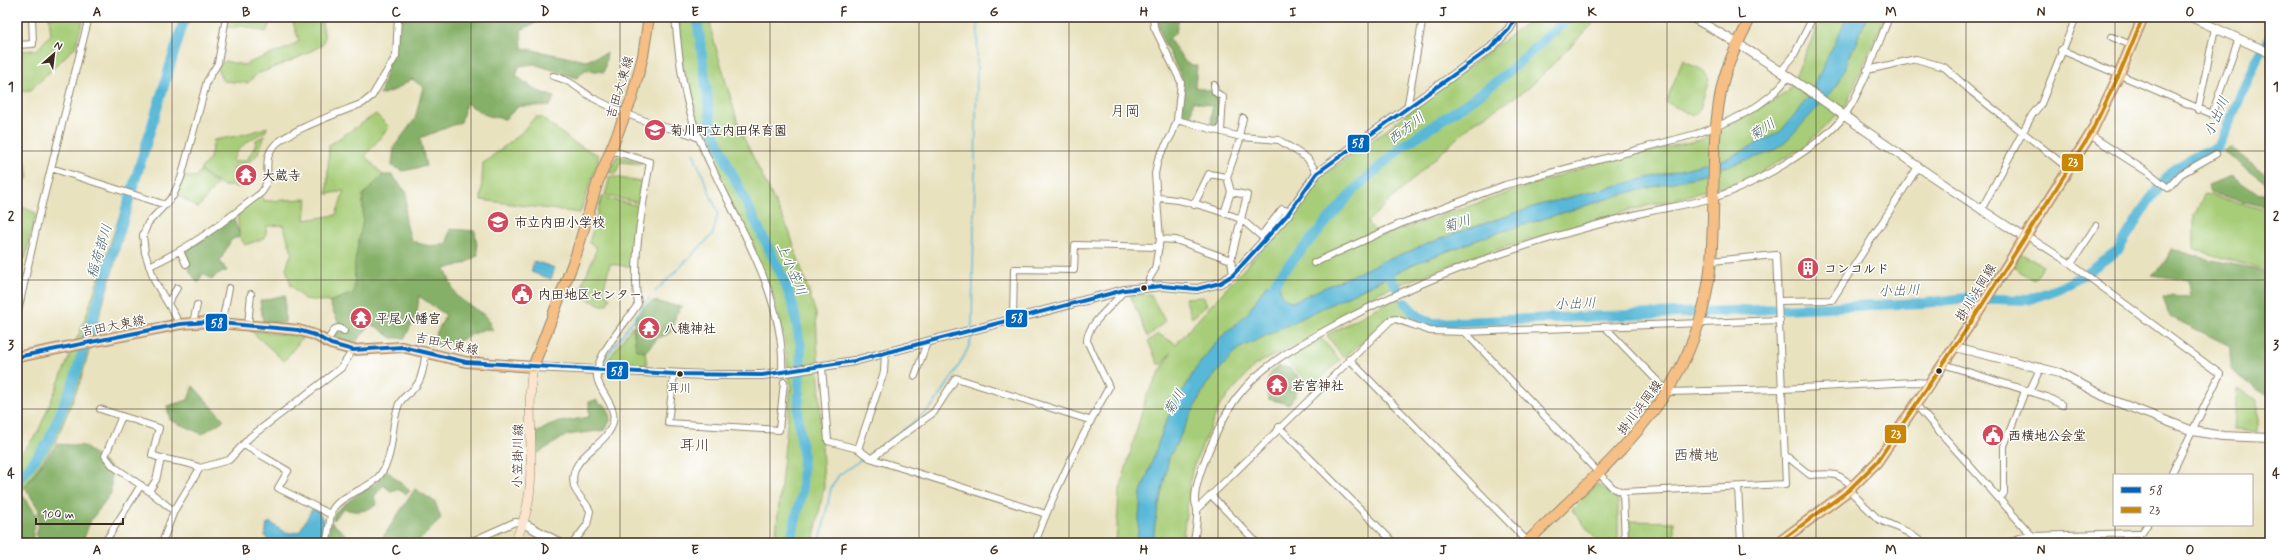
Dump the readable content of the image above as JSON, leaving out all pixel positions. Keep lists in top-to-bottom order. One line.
{"streets":{"main road":["吉田大東線","掛川浜岡線","小笠掛川線"]},"crossings":[["吉田大東線","小笠掛川線"]],"districts":["月岡","耳川","西横地"],"water":["小出川","西方川","菊川","稲荷部川","上小笠川"],"places":{"school or university":["菊川町立内田保育園","市立内田小学校"],"temple":["大蔵寺","平尾八幡宮","八穂神社","若宮神社"],"building":["コンコルド"],"public building":["内田地区センター","西横地公会堂"],"other":["耳川"]},"lines":["transit line 58","transit line 23"],"legend":["58","23"],"scale_bar":"100 m","north":"top right","grid":{"columns":["A","B","C","D","E","F","G","H","I","J","K","L","M","N","O"],"rows":["1","2","3","4"]}}
